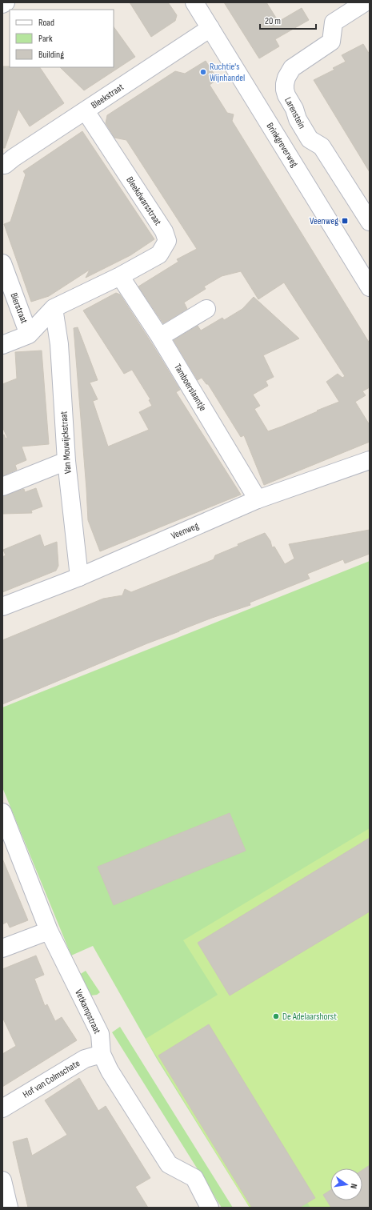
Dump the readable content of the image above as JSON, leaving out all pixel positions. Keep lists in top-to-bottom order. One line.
{"streets":{"street":["Bleekstraat","Larenstein","Brinkgreverweg","Bleekdwarsstraat","Bierstraat","Tamboerslaantje","Van Mouwijckstraat","Veenweg","Vetkampstraat","Hof van Colmschate"]},"crossings":[["Bleekstraat","Brinkgreverweg"],["Bleekstraat","Bleekdwarsstraat"],["Bleekdwarsstraat","Tamboerslaantje"],["Bleekdwarsstraat","Van Mouwijckstraat"],["Tamboerslaantje","Veenweg"],["Van Mouwijckstraat","Veenweg"],["Vetkampstraat","Hof van Colmschate"]],"places":{"other":["Ruchtie's Wijnhandel","De Adelaarshorst"],"transit":["Veenweg"]},"legend":["Road","Park","Building"],"scale_bar":"20 m","north":"right"}
